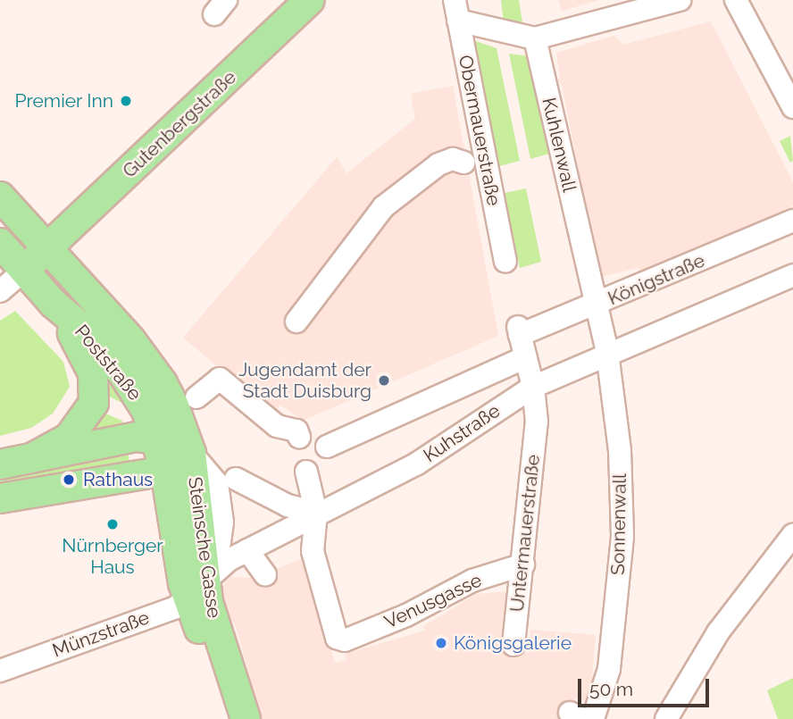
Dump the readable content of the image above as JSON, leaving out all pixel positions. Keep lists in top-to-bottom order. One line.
{"streets":{"main road":["Gutenbergstraße","Poststraße","Steinsche Gasse"],"street":["Obermauerstraße","Kuhlenwall","Königstraße","Kuhstraße","Sonnenwall","Untermauerstraße","Venusgasse","Münzstraße"]},"crossings":[["Gutenbergstraße","Poststraße"],["Kuhlenwall","Königstraße"],["Kuhlenwall","Sonnenwall"],["Königstraße","Kuhstraße"],["Poststraße","Steinsche Gasse"],["Kuhstraße","Sonnenwall"],["Kuhstraße","Untermauerstraße"],["Kuhstraße","Steinsche Gasse"],["Kuhstraße","Venusgasse"],["Kuhstraße","Münzstraße"],["Untermauerstraße","Venusgasse"],["Steinsche Gasse","Münzstraße"]],"places":["Premier Inn","Jugendamt der Stadt Duisburg","Rathaus","Nürnberger Haus","Königsgalerie"],"scale_bar":"50 m"}
